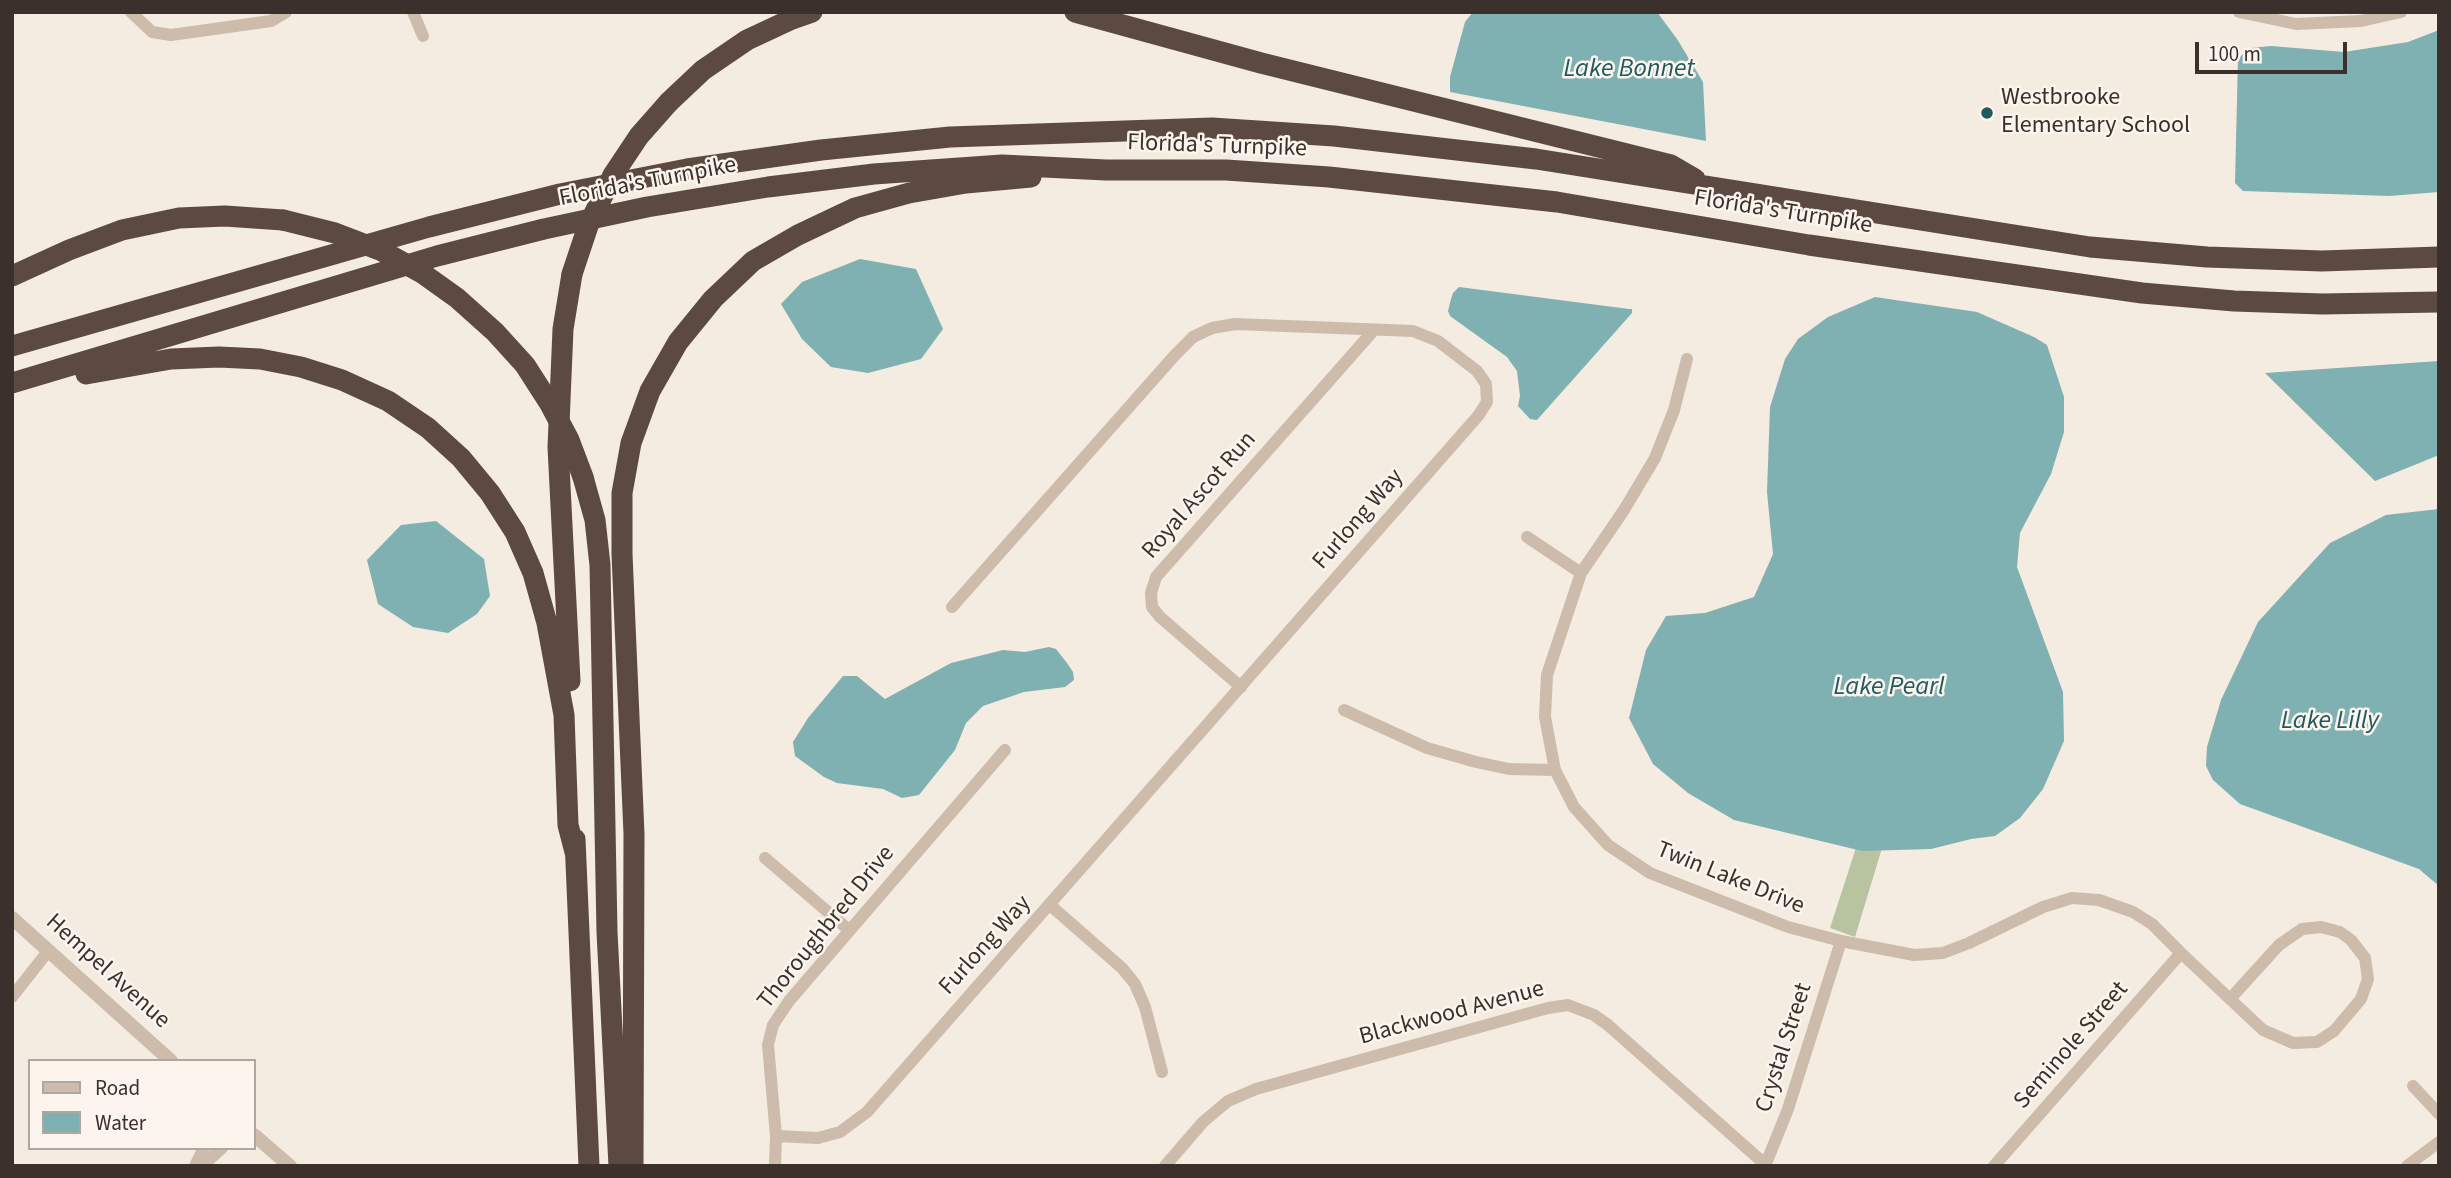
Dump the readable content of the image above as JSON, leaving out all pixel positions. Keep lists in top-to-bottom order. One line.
{"streets":{"highway":["Florida's Turnpike"],"street":["Royal Ascot Run","Furlong Way","Twin Lake Drive","Thoroughbred Drive","Hempel Avenue","Blackwood Avenue","Seminole Street","Crystal Street"]},"crossings":[["Royal Ascot Run","Furlong Way"],["Furlong Way","Thoroughbred Drive"],["Twin Lake Drive","Seminole Street"],["Twin Lake Drive","Crystal Street"],["Blackwood Avenue","Crystal Street"]],"water":["Lake Bonnet","Lake Pearl","Lake Lilly"],"places":["Westbrooke Elementary School"],"legend":["Road","Water"],"scale_bar":"100 m"}
